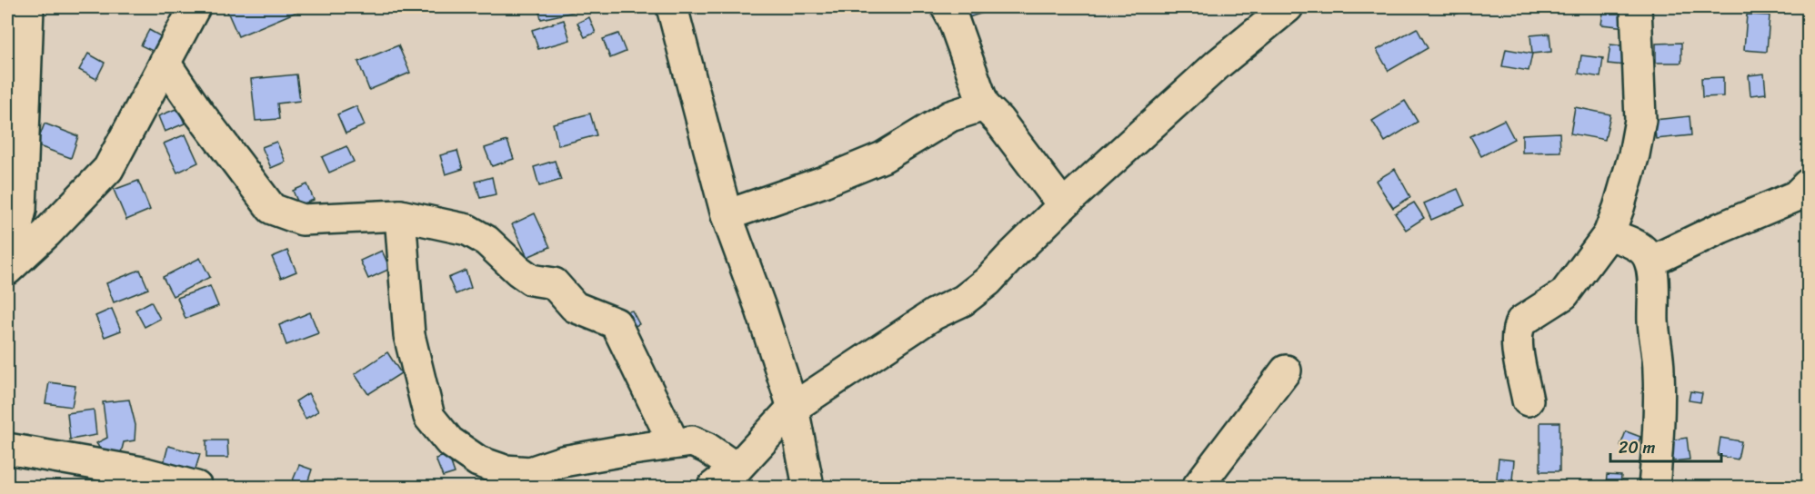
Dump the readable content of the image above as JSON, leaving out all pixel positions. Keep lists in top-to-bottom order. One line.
{"scale_bar":"20 m"}
